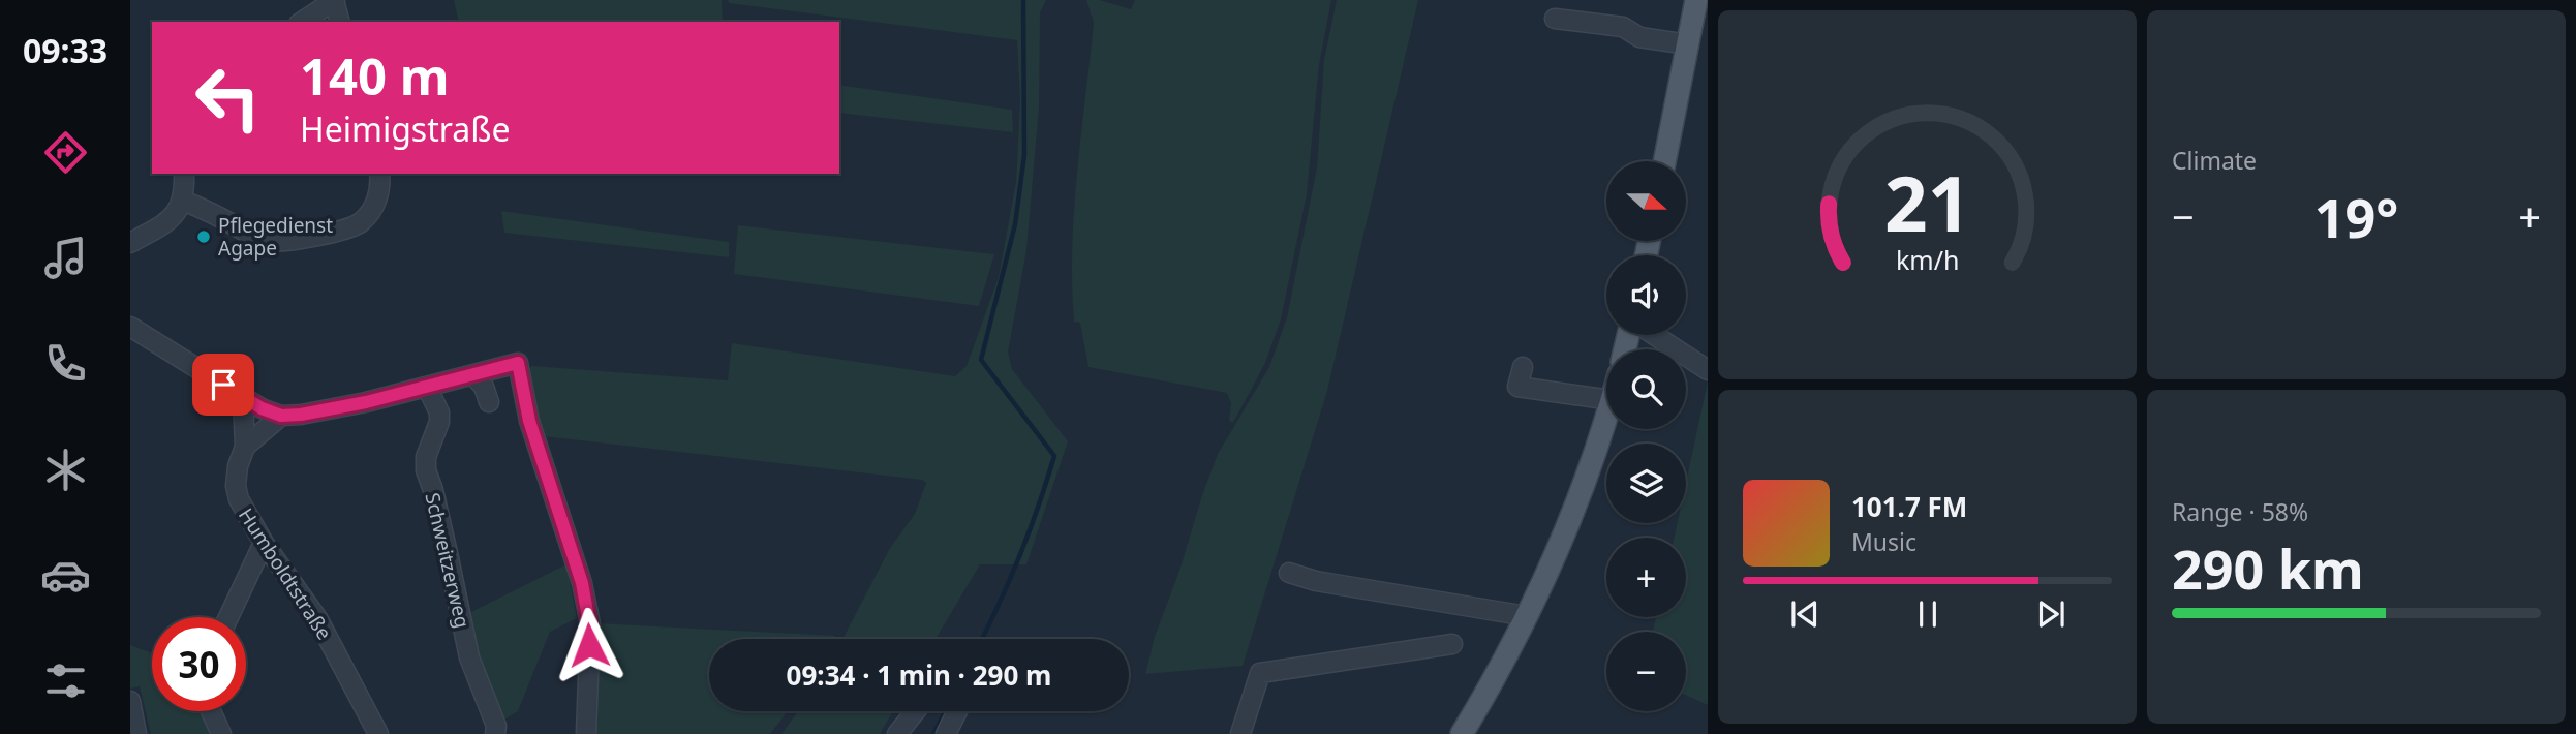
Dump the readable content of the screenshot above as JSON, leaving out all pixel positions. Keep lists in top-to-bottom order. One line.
{"streets":{"street":["Schweitzerweg","Humboldtstraße"]},"places":["Pflegedienst Agape"],"north":"right","page":{"tabs":"09:33","tile":["Climate",["Range · 58%","290 km"]],"turn":["140 m","Heimigstraße"],"map_buttons":["+","−"],"heat":["−","19°","+"],"song":["101.7 FM","Music"],"limit":"30","trip":"09:34 · 1 min · 290 m","gauge":["21","km/h"]}}
